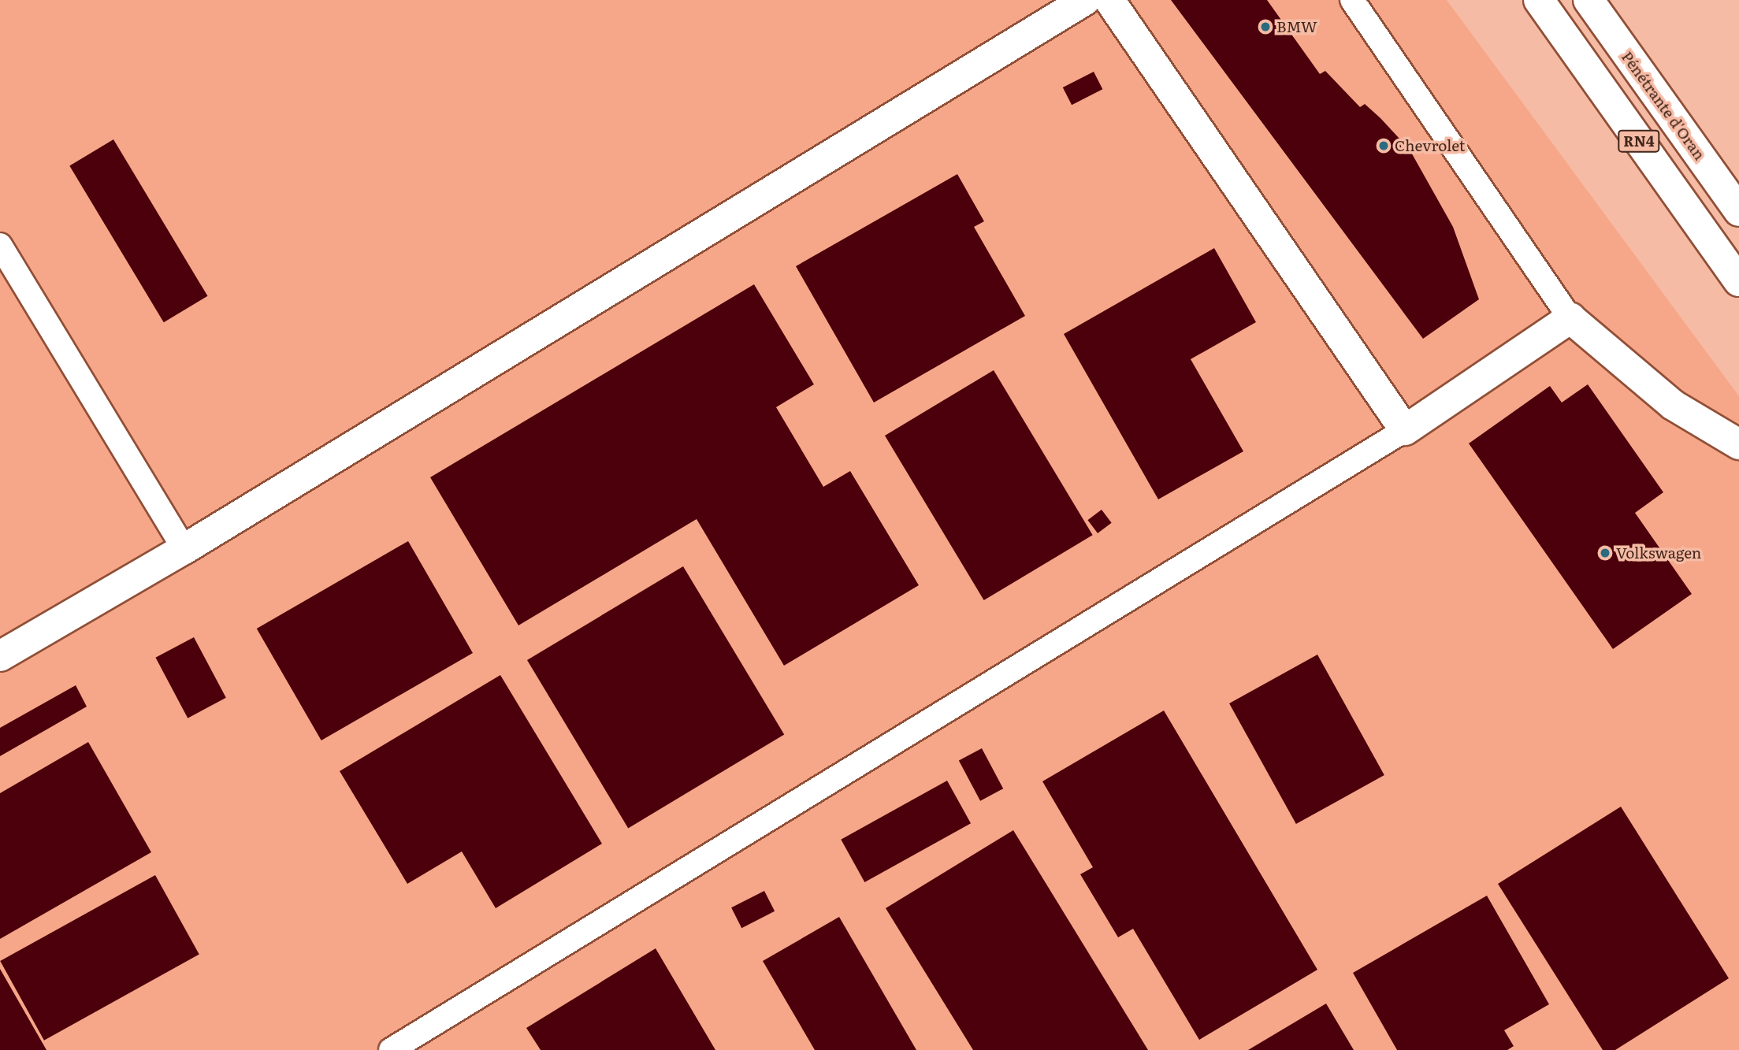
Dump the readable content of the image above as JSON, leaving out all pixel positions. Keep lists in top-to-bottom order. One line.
{"streets":{"main road":["Pénétrante d'Oran","RN4"]},"places":["BMW","Chevrolet","Volkswagen"]}
